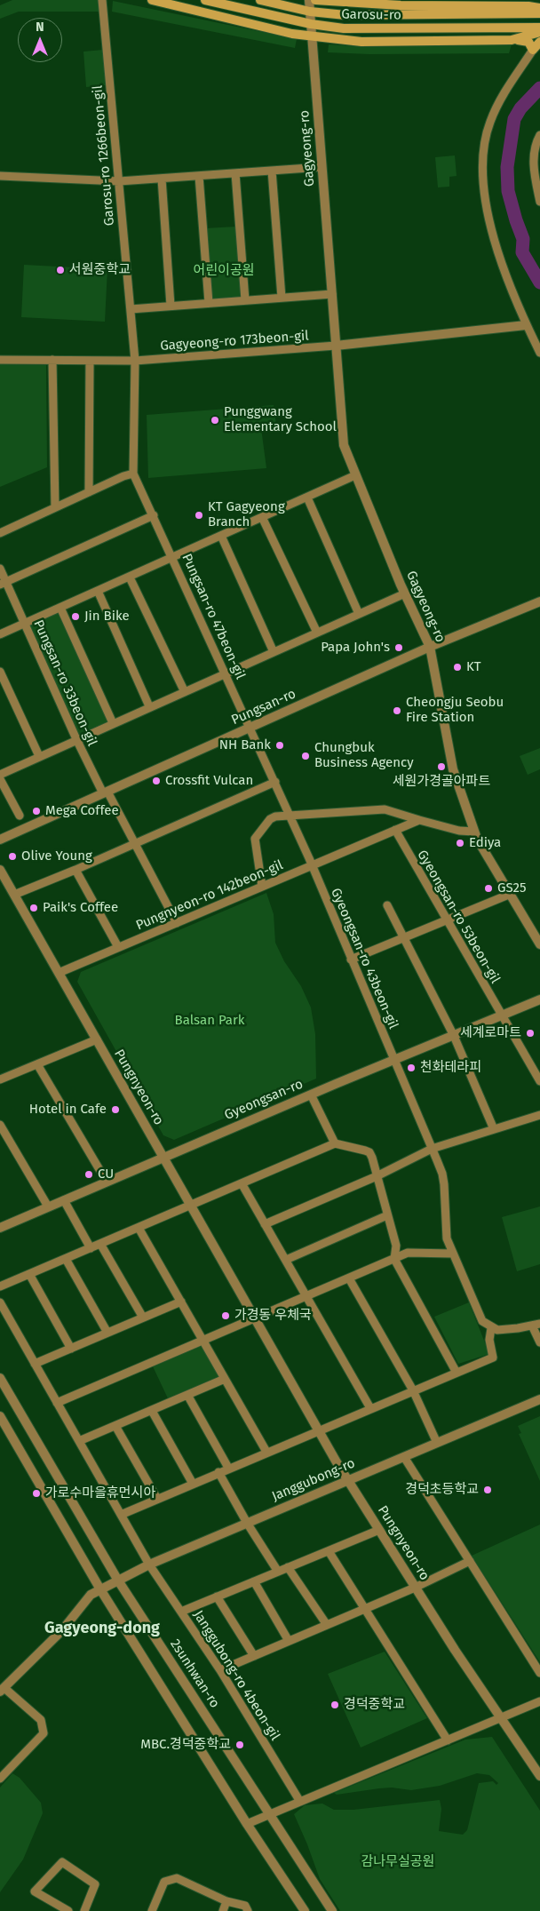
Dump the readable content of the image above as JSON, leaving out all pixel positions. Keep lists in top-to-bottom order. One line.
{"streets":{"main road":["Garosu-ro"],"street":["Gagyeong-ro","Garosu-ro 1266beon-gil","Gagyeong-ro 173beon-gil","Pungsan-ro 47beon-gil","Pungsan-ro 33beon-gil","Pungsan-ro","Pungnyeon-ro 142beon-gil","Gyeongsan-ro 53beon-gil","Gyeongsan-ro 43beon-gil","Pungnyeon-ro","Gyeongsan-ro","Janggubong-ro","2sunhwan-ro","Janggubong-ro 4beon-gil"]},"crossings":[["Garosu-ro","Gagyeong-ro"],["Gagyeong-ro","Gagyeong-ro 173beon-gil"],["Gagyeong-ro","Pungsan-ro"],["Garosu-ro 1266beon-gil","Gagyeong-ro 173beon-gil"],["Garosu-ro 1266beon-gil","Pungsan-ro 47beon-gil"],["Gagyeong-ro 173beon-gil","Pungsan-ro 47beon-gil"],["Pungsan-ro 47beon-gil","Pungsan-ro"],["Pungsan-ro 47beon-gil","Gyeongsan-ro 43beon-gil"],["Pungsan-ro 33beon-gil","Pungsan-ro"],["Pungsan-ro 33beon-gil","Pungnyeon-ro 142beon-gil"],["Pungnyeon-ro 142beon-gil","Gyeongsan-ro 53beon-gil"],["Pungnyeon-ro 142beon-gil","Gyeongsan-ro 43beon-gil"],["Pungnyeon-ro 142beon-gil","Pungnyeon-ro"],["Gyeongsan-ro 53beon-gil","Gyeongsan-ro"],["Gyeongsan-ro 43beon-gil","Gyeongsan-ro"],["Pungnyeon-ro","Gyeongsan-ro"],["Pungnyeon-ro","Janggubong-ro"],["Janggubong-ro","2sunhwan-ro"],["Janggubong-ro","Janggubong-ro 4beon-gil"]],"districts":["Gagyeong-dong"],"parks":["어린이공원","Balsan Park","감나무실공원"],"places":["서원중학교","Punggwang Elementary School","KT Gagyeong Branch","Jin Bike","Papa John's","KT","Cheongju Seobu Fire Station","NH Bank","Chungbuk Business Agency","세원가경골아파트","Crossfit Vulcan","Mega Coffee","Ediya","Olive Young","GS25","Paik's Coffee","세계로마트","천화테라피","Hotel in Cafe","CU","가경동 우체국","경덕초등학교","가로수마을휴먼시아","경덕중학교","MBC.경덕중학교"],"north":"top"}
